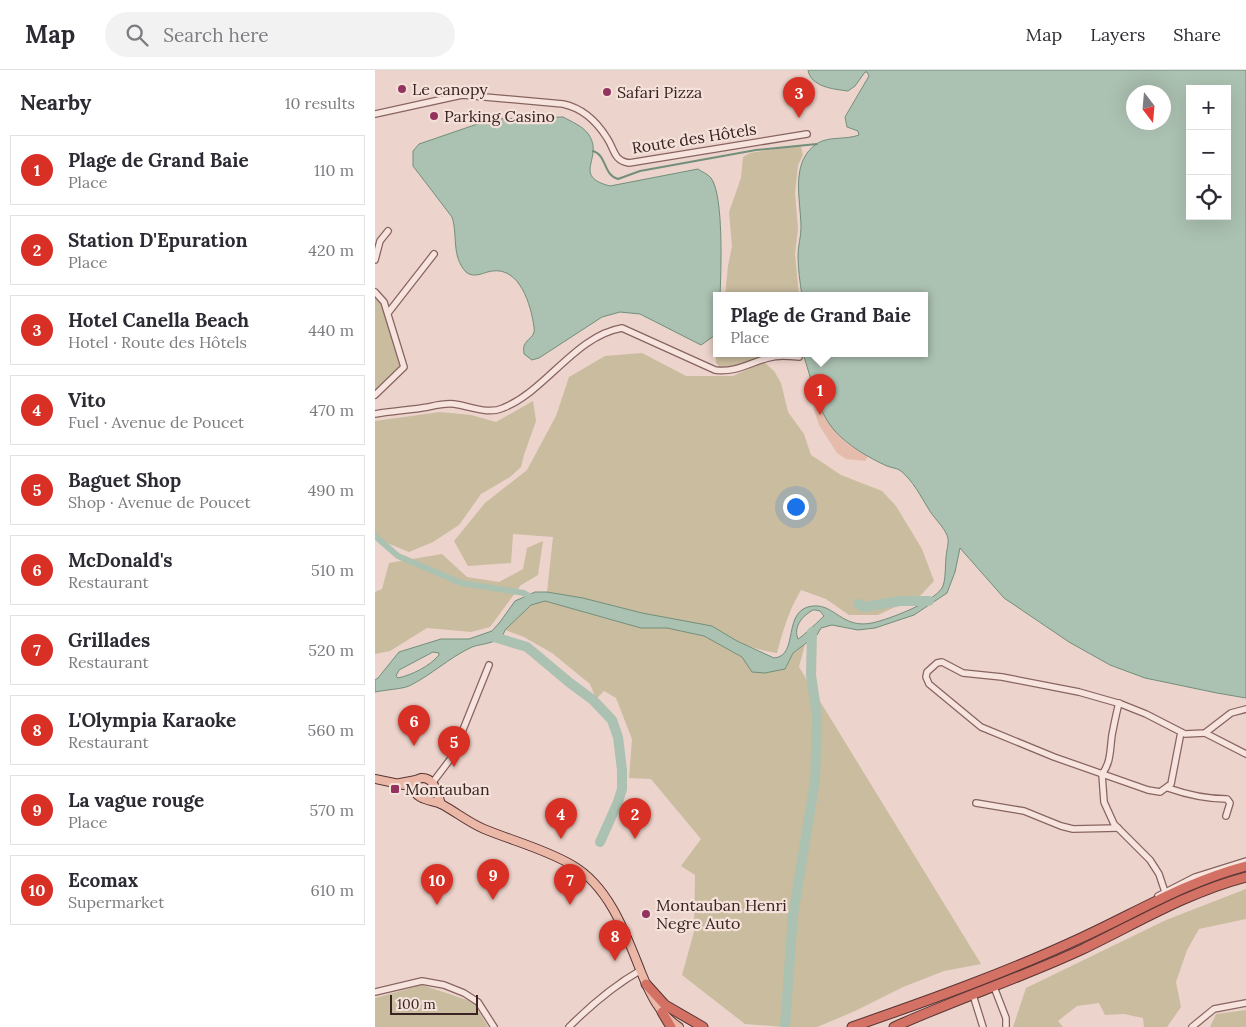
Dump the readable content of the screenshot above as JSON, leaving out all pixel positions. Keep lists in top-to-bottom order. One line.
{"streets":{"street":["Route des Hôtels"]},"places":{"other":["Le canopy","Safari Pizza","Parking Casino","Montauban Henri Negre Auto"],"transit":["Montauban"]},"scale_bar":"100 m","north":"bottom","page":{"header":"Map","search":"Search here","nav":["Map","Layers","Share"],"heading":["Nearby","10 results"],"pins":["3","1","6","5","2","4","9","7","10","8"],"map_buttons":["+","−"],"list":[{"mark":"1","name":"Plage de Grand Baie","note":"Place","value":"110 m"},{"mark":"2","name":"Station D'Epuration","note":"Place","value":"420 m"},{"mark":"3","name":"Hotel Canella Beach","note":"Hotel · Route des Hôtels","value":"440 m"},{"mark":"4","name":"Vito","note":"Fuel · Avenue de Poucet","value":"470 m"},{"mark":"5","name":"Baguet Shop","note":"Shop · Avenue de Poucet","value":"490 m"},{"mark":"6","name":"McDonald's","note":"Restaurant","value":"510 m"},{"mark":"7","name":"Grillades","note":"Restaurant","value":"520 m"},{"mark":"8","name":"L'Olympia Karaoke","note":"Restaurant","value":"560 m"},{"mark":"9","name":"La vague rouge","note":"Place","value":"570 m"},{"mark":"10","name":"Ecomax","note":"Supermarket","value":"610 m"}],"popup":["Plage de Grand Baie","Place"],"scale":"100 m"}}
